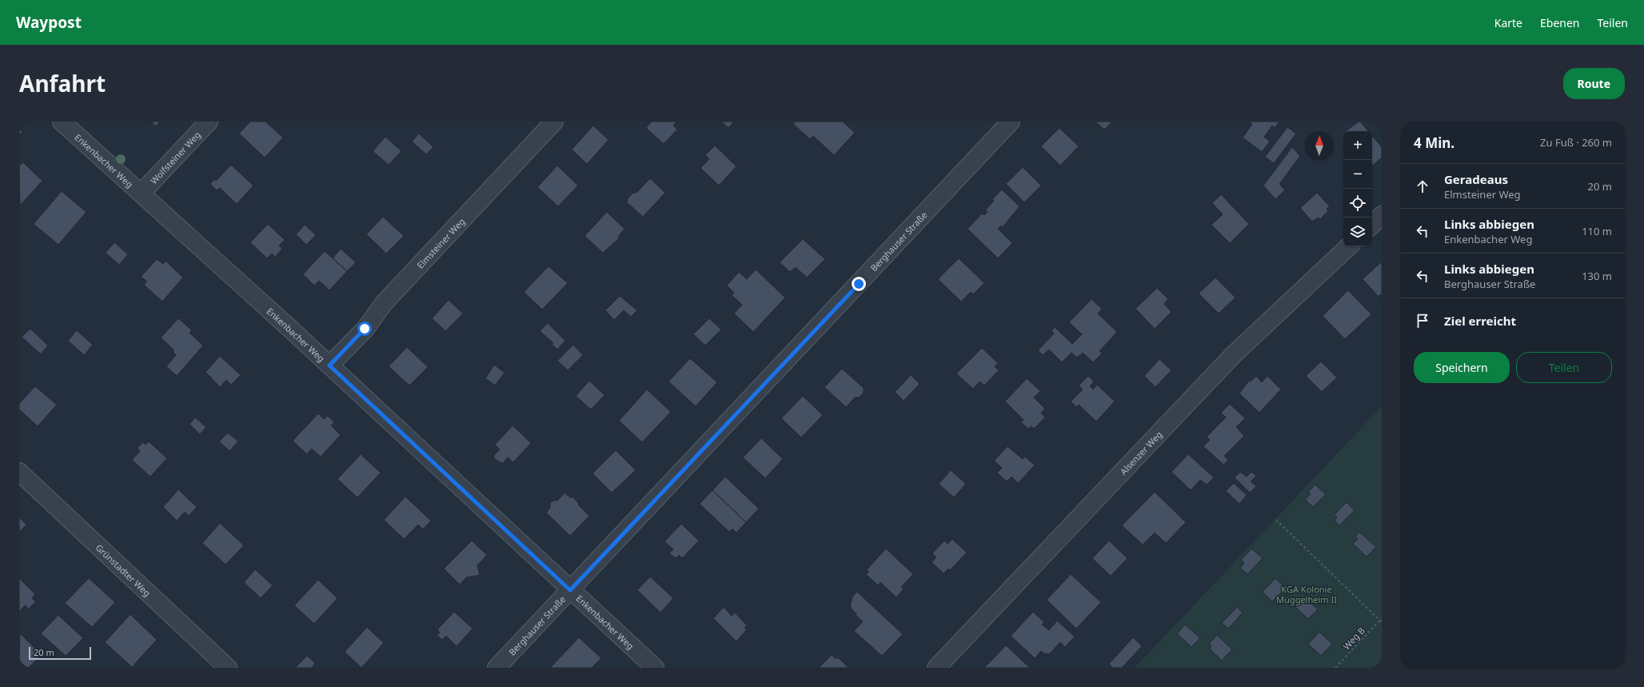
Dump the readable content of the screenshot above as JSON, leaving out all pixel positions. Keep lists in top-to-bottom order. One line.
{"streets":{"street":["Wolfsteiner Weg","Enkenbacher Weg","Berghauser Straße","Elmsteiner Weg","Alsenzer Weg","Grünstadter Weg"],"path":["Weg B"]},"crossings":[["Wolfsteiner Weg","Enkenbacher Weg"],["Enkenbacher Weg","Berghauser Straße"],["Enkenbacher Weg","Elmsteiner Weg"]],"parks":["KGA Kolonie Müggelheim II"],"scale_bar":"20 m","north":"top","page":{"header":"Waypost","nav":["Karte","Ebenen","Teilen"],"title":"Anfahrt","buttons":["Route",["Speichern","Teilen"]],"heading":["4 Min.","Zu Fuß · 260 m"],"map_buttons":["+","−"],"list":[["Geradeaus","Elmsteiner Weg","20 m"],["Links abbiegen","Enkenbacher Weg","110 m"],["Links abbiegen","Berghauser Straße","130 m"],"Ziel erreicht"],"scale":"20 m"}}
